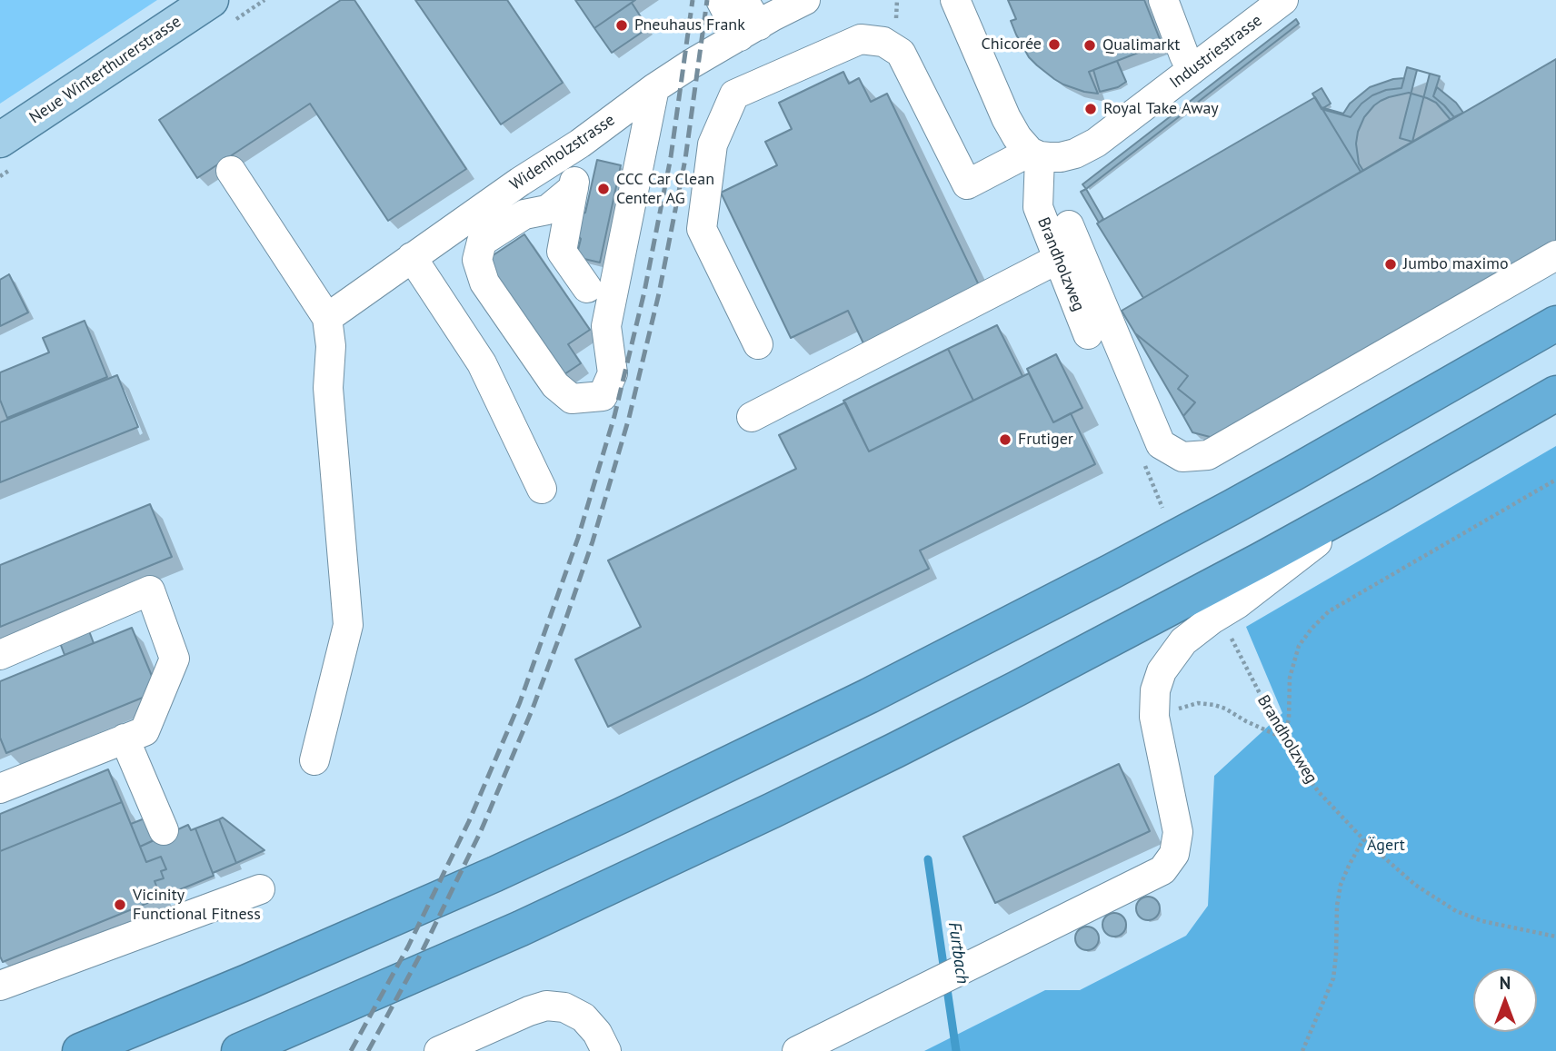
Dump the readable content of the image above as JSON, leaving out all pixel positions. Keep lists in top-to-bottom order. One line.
{"streets":{"main road":["Neue Winterthurerstrasse"],"street":["Industriestrasse","Widenholzstrasse","Brandholzweg"]},"crossings":[["Industriestrasse","Brandholzweg"]],"water":["Furtbach"],"parks":["Ägert"],"places":["Pneuhaus Frank","Chicorée","Qualimarkt","Royal Take Away","CCC Car Clean Center AG","Jumbo maximo","Frutiger","Vicinity Functional Fitness"],"north":"top"}
